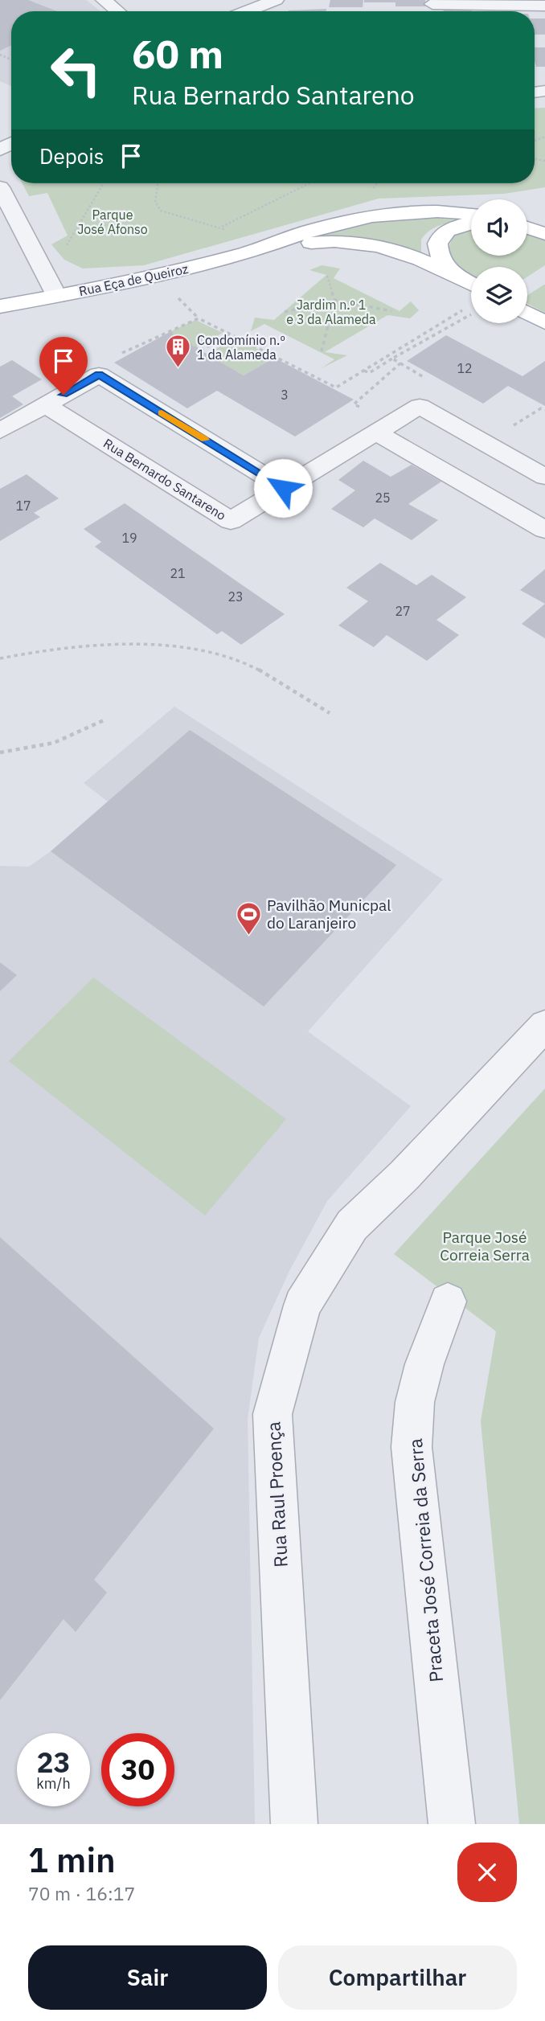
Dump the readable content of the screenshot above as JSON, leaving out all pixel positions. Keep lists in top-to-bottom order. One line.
{"streets":{"main road":["Rua Eça de Queiroz"],"street":["Rua Bernardo Santareno","Rua Raul Proença","Praceta José Correia da Serra"]},"parks":["Parque José Afonso","Jardim n.º 1 e 3 da Alameda","Parque José Correia Serra"],"places":{"building":["Condomínio n.º 1 da Alameda"],"sports":["Pavilhão Municpal do Laranjeiro"]},"house_numbers":["12","3","25","17","19","21","23","27"],"page":{"turn":["60 m","Rua Bernardo Santareno"],"then":"Depois","speed":"23 km/h","limit":"30","heading":["1 min","70 m · 16:17"],"buttons":["Sair","Compartilhar"]}}
